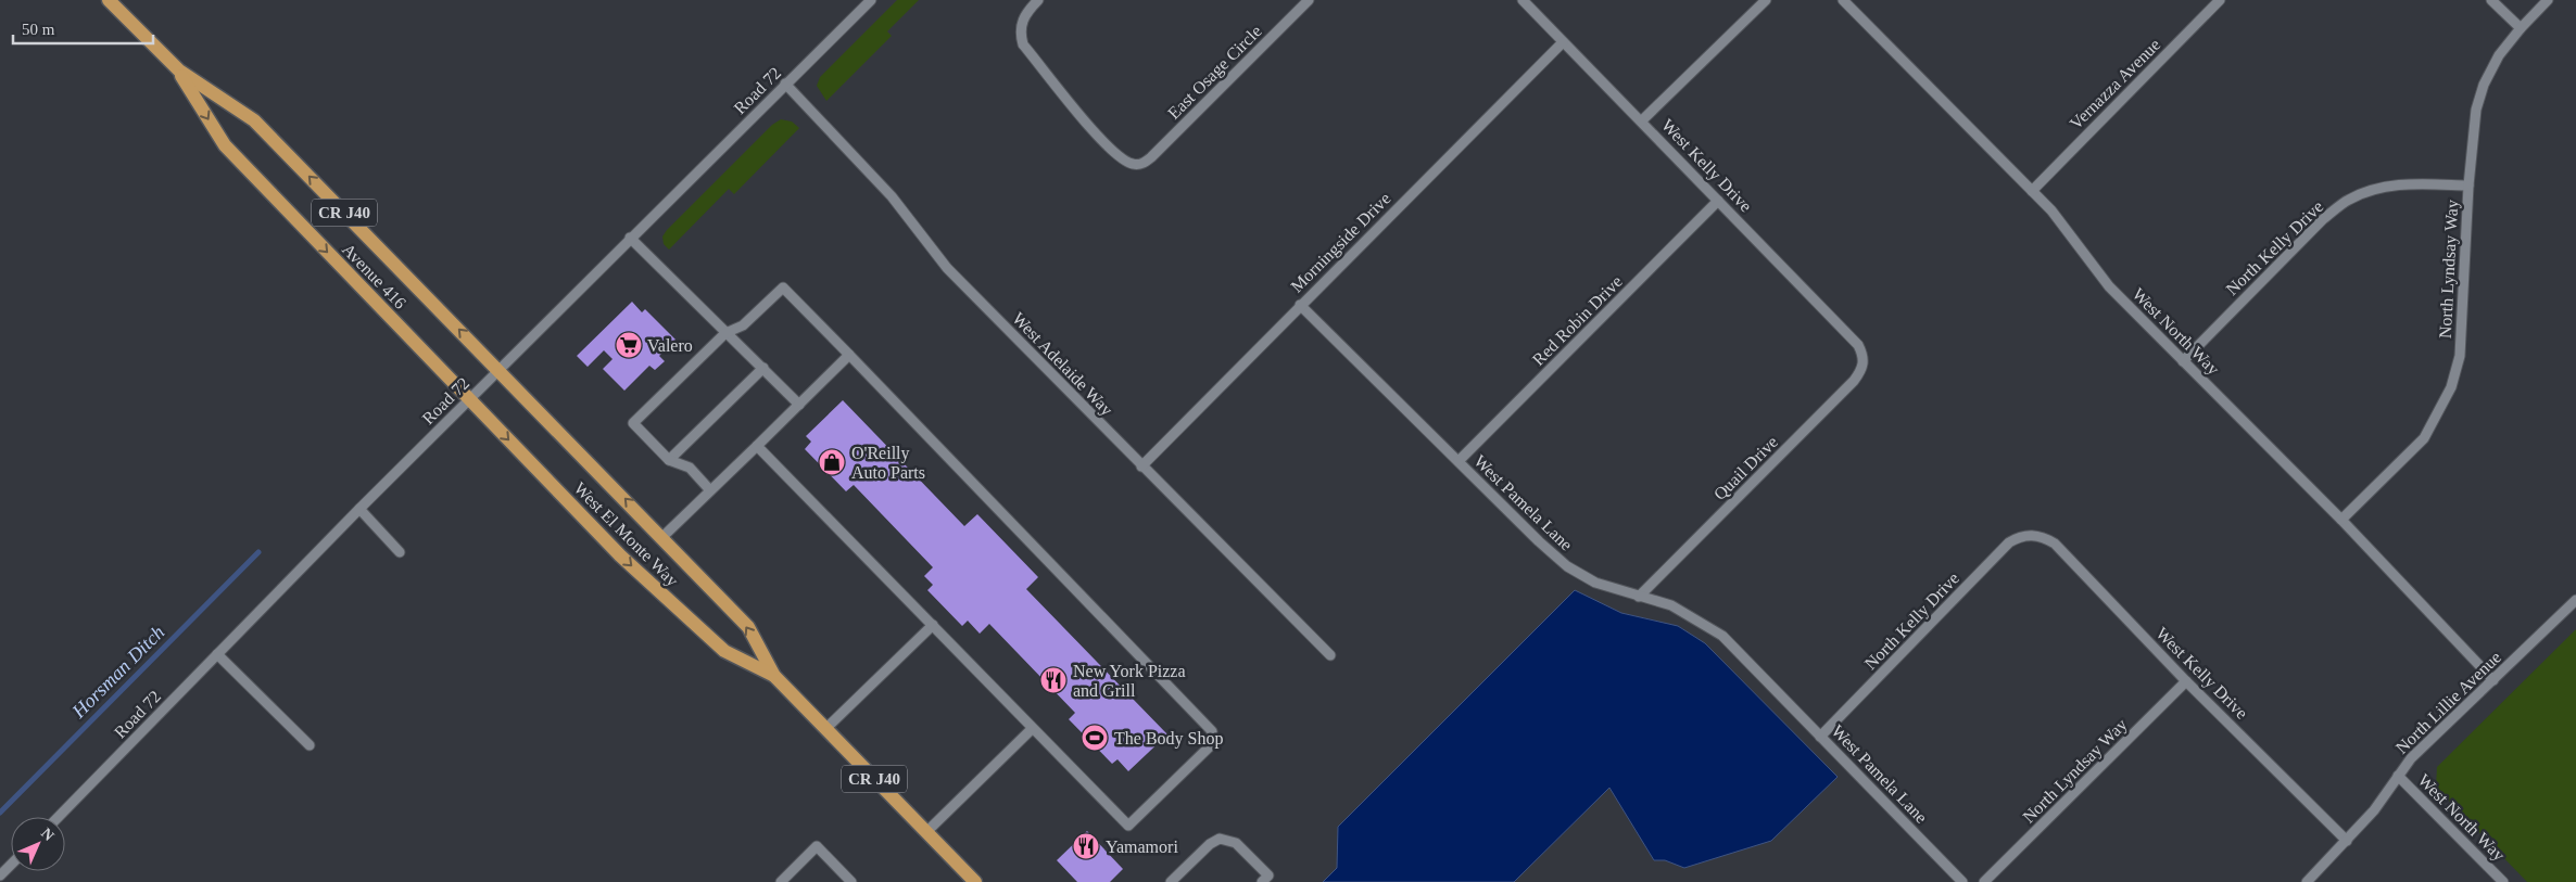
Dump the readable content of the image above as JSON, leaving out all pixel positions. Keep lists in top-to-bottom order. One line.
{"streets":{"main road":["CR J40","Avenue 416","West El Monte Way"],"street":["East Osage Circle","Vernazza Avenue","Road 72","West Kelly Drive","Morningside Drive","North Kelly Drive","North Lyndsay Way","Red Robin Drive","West North Way","West Adelaide Way","Quail Drive","West Pamela Lane","North Lillie Avenue"]},"crossings":[["Vernazza Avenue","West North Way"],["Road 72","Avenue 416"],["Road 72","West Adelaide Way"],["Road 72","West El Monte Way"],["West Kelly Drive","Morningside Drive"],["West Kelly Drive","North Kelly Drive"],["West Kelly Drive","North Lyndsay Way"],["West Kelly Drive","Red Robin Drive"],["West Kelly Drive","Quail Drive"],["West Kelly Drive","North Lillie Avenue"],["Morningside Drive","West Adelaide Way"],["Morningside Drive","West Pamela Lane"],["North Kelly Drive","North Lyndsay Way"],["North Kelly Drive","West North Way"],["North Kelly Drive","West Pamela Lane"],["North Lyndsay Way","West North Way"],["Avenue 416","West El Monte Way"],["Red Robin Drive","West Pamela Lane"],["West North Way","North Lillie Avenue"],["Quail Drive","West Pamela Lane"]],"water":["Horsman Ditch"],"places":{"supermarket":["Valero"],"shop":["O'Reilly Auto Parts"],"restaurant":["New York Pizza and Grill","Yamamori"],"sports":["The Body Shop"]},"scale_bar":"50 m","north":"top right"}
